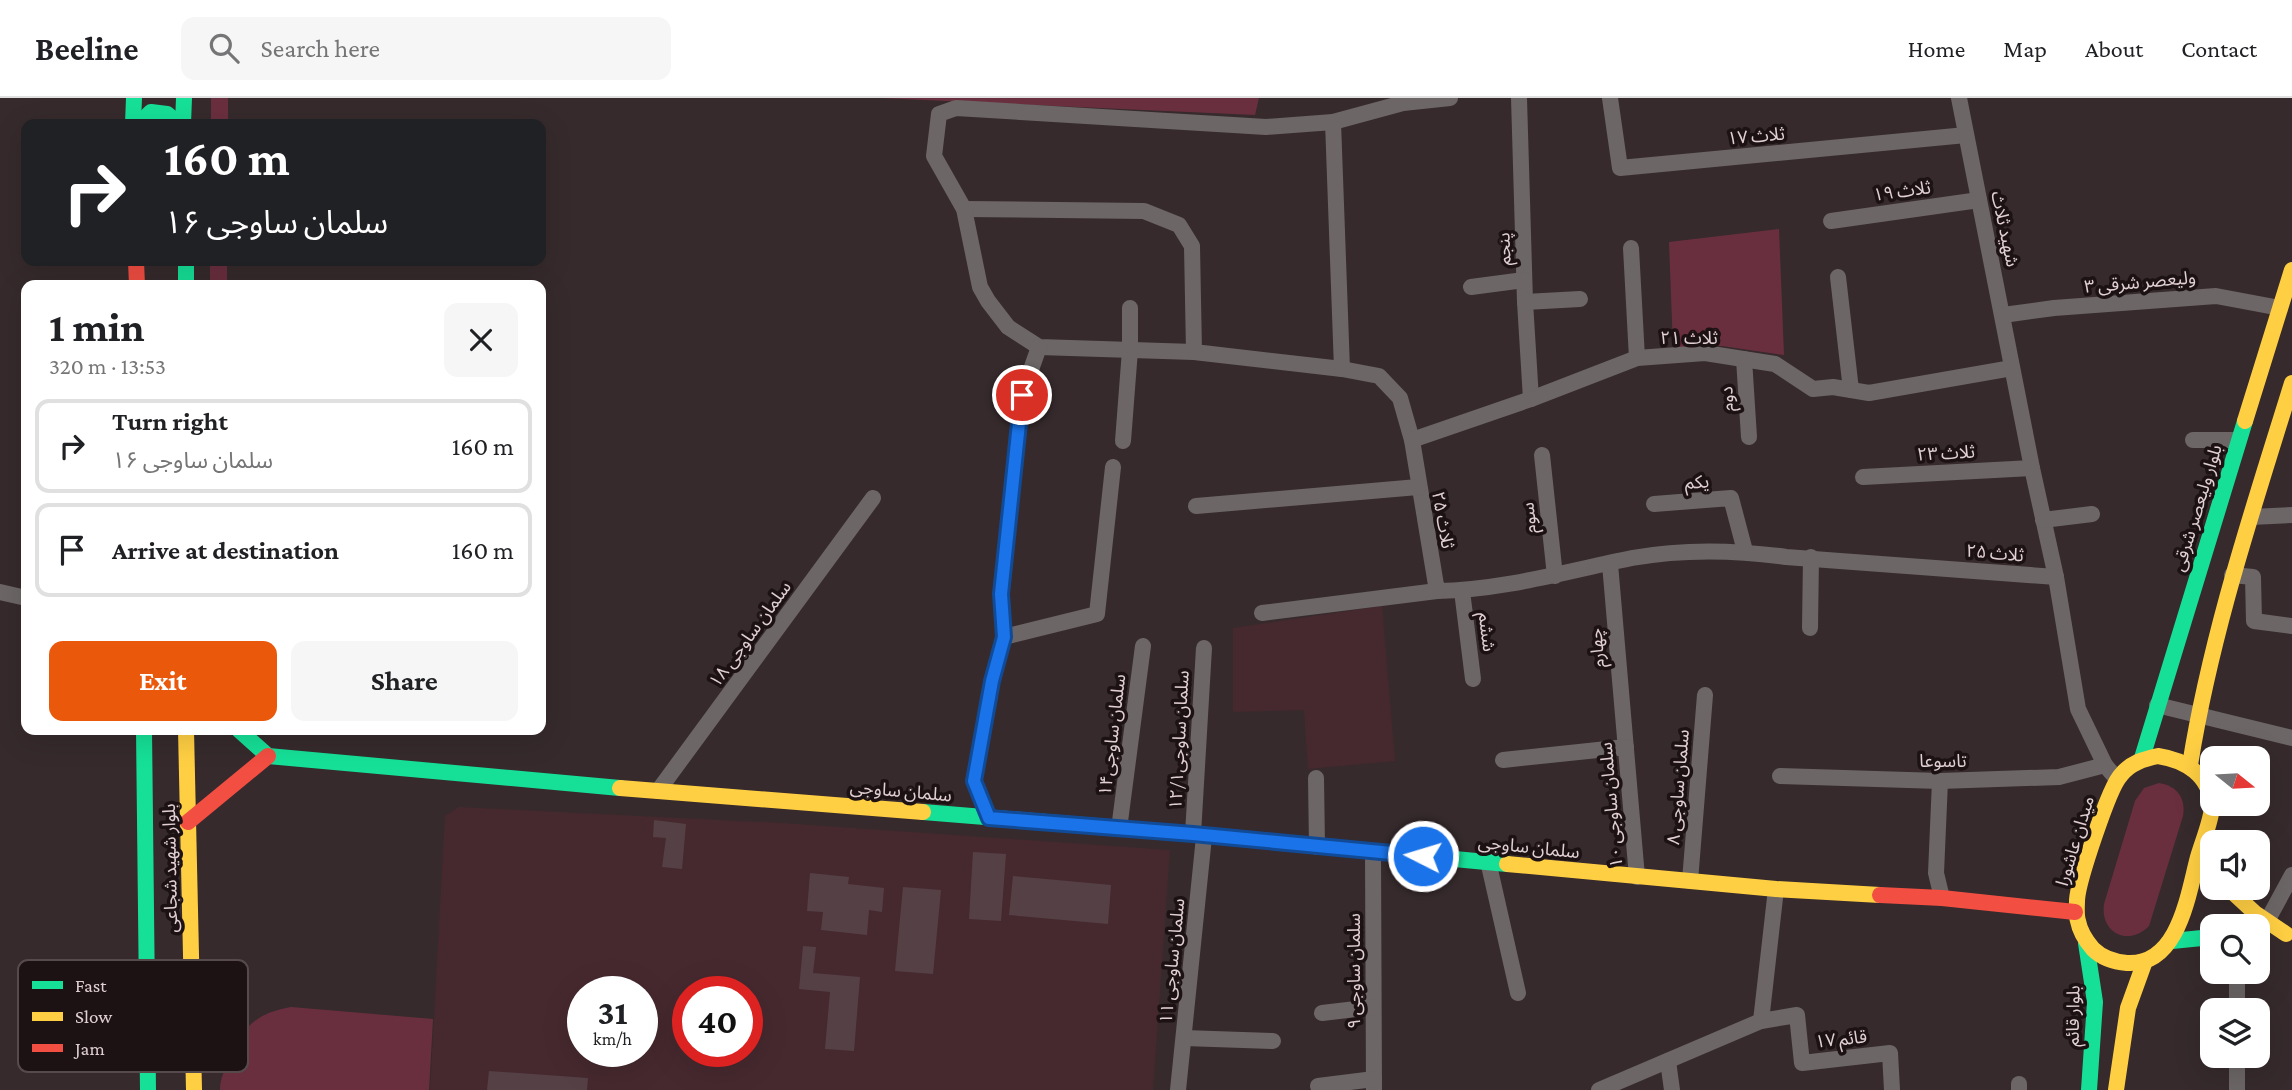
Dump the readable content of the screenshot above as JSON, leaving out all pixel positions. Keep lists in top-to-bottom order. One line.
{"streets":{"street":["ثلاث ۱۷","ثلاث ۱۹","شهید ثلاث","پنجم","ولیعصر شرقی ۳","ثلاث ۲۱","دوم","ثلاث ۲۳","یکم","بلوار ولیعصر شرقی","سوم","ثلاث ۲۵","ششم","سلمان ساوجی ۱۸","چهارم","سلمان ساوجی۱۴","سلمان ساوجی۱۲/۱","تاسوعا","سلمان ساوجی ۸","سلمان ساوجی","سلمان ساوجی ۱۰","میدان عاشورا","بلوار شهید شجاعی","سلمان ساوجی ۱۱","سلمان ساوجی ۹","بلوار قائم","قائم ۱۷"]},"crossings":[["ثلاث ۱۷","شهید ثلاث"],["ثلاث ۱۹","شهید ثلاث"],["شهید ثلاث","ولیعصر شرقی ۳"],["شهید ثلاث","ثلاث ۲۱"],["شهید ثلاث","ثلاث ۲۳"],["شهید ثلاث","ثلاث ۲۵"],["شهید ثلاث","تاسوعا"],["شهید ثلاث","میدان عاشورا"],["پنجم","ثلاث ۲۱"],["ولیعصر شرقی ۳","بلوار ولیعصر شرقی"],["ثلاث ۲۱","دوم"],["ثلاث ۲۱","ثلاث ۲۵"],["یکم","ثلاث ۲۵"],["سوم","ثلاث ۲۵"],["ثلاث ۲۵","ششم"],["ثلاث ۲۵","چهارم"],["سلمان ساوجی ۱۸","سلمان ساوجی"],["چهارم","سلمان ساوجی ۱۰"],["سلمان ساوجی۱۴","سلمان ساوجی"],["سلمان ساوجی۱۲/۱","سلمان ساوجی"],["سلمان ساوجی۱۲/۱","سلمان ساوجی ۱۱"],["سلمان ساوجی ۸","سلمان ساوجی"],["سلمان ساوجی","سلمان ساوجی ۱۰"],["سلمان ساوجی","میدان عاشورا"],["سلمان ساوجی","سلمان ساوجی ۱۱"],["سلمان ساوجی","سلمان ساوجی ۹"],["میدان عاشورا","بلوار قائم"]],"legend":["Fast","Slow","Jam"],"north":"right","page":{"header":"Beeline","search":"Search here","nav":["Home","Map","About","Contact"],"turn":["160 m","سلمان ساوجی ۱۶"],"heading":["1 min","320 m · 13:53"],"list":[{"name":"Turn right","note":"سلمان ساوجی ۱۶","value":"160 m"},{"name":"Arrive at destination","value":"160 m"}],"buttons":["Exit","Share"],"speed":"31 km/h","limit":"40"}}
